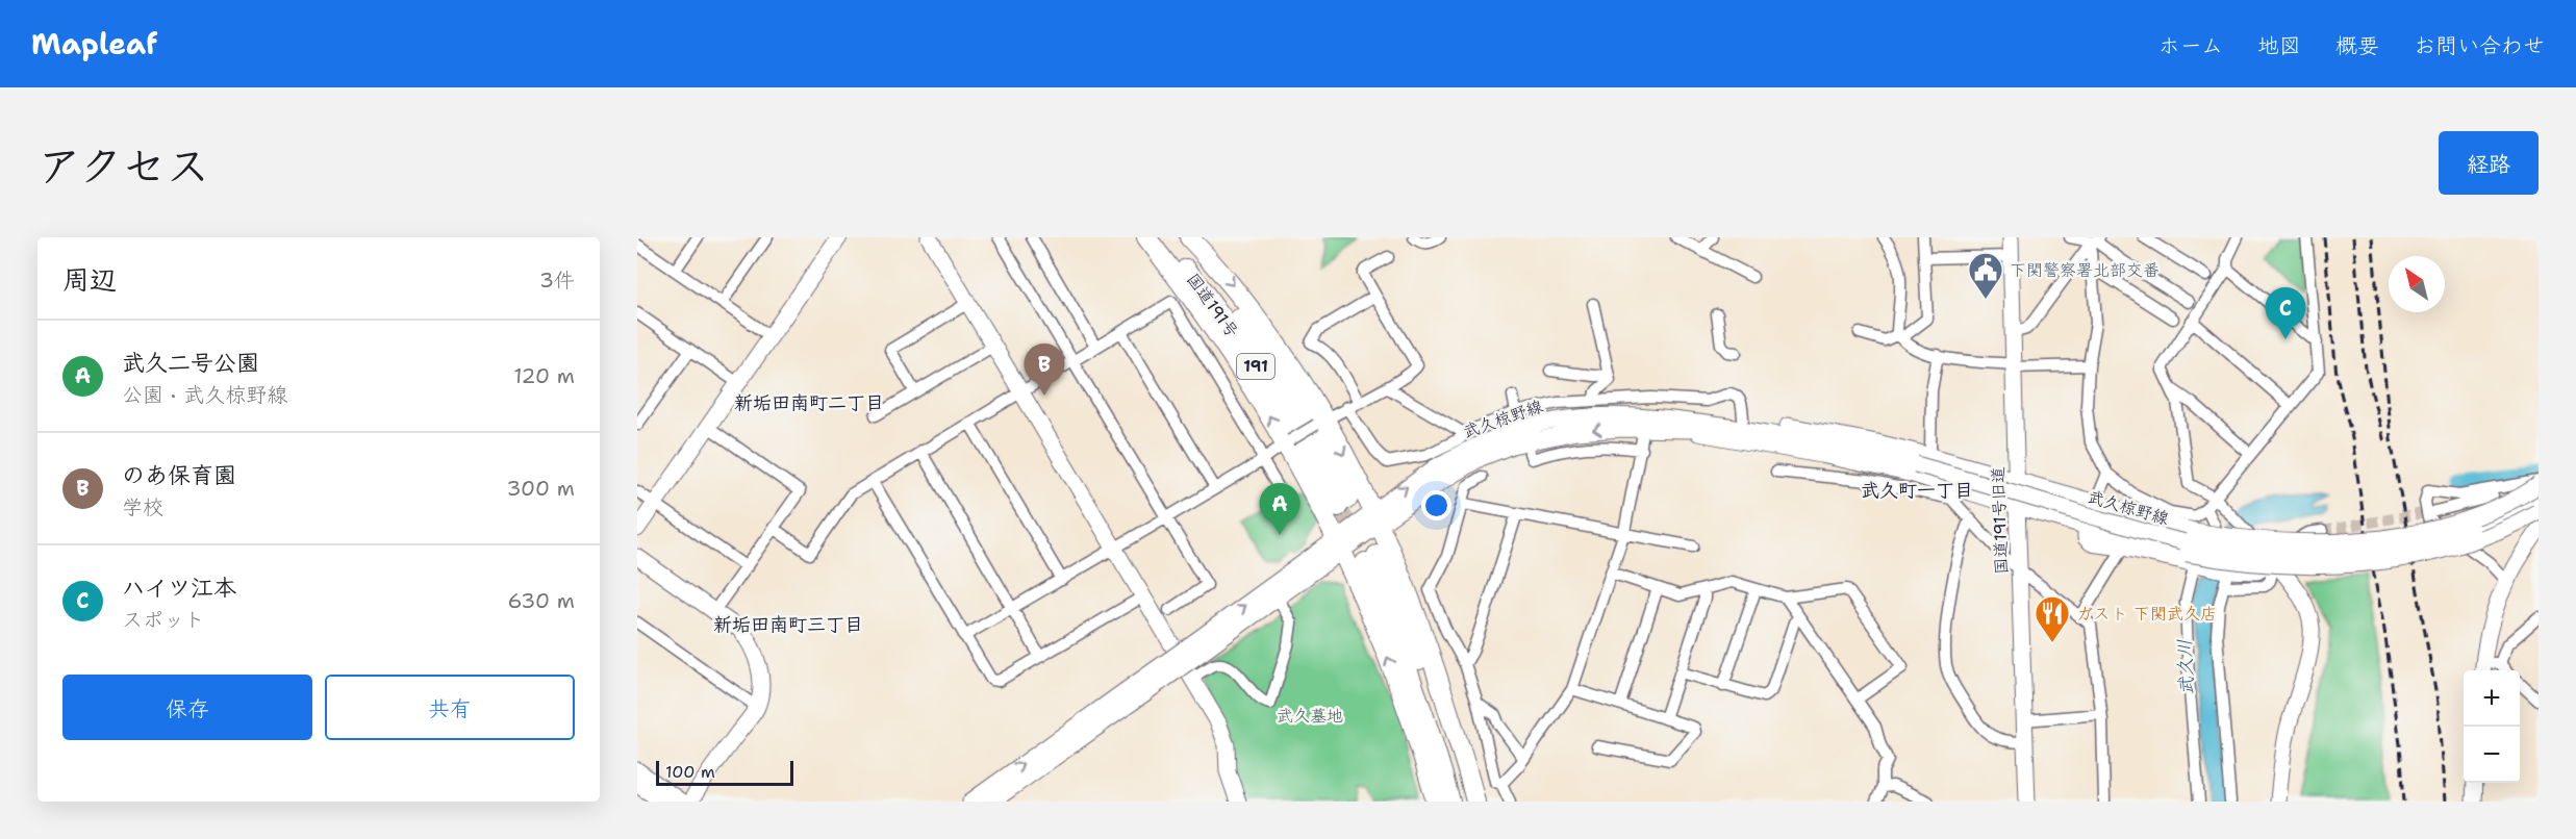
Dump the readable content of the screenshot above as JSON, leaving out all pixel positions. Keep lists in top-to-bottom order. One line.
{"streets":{"highway":["国道191号","191"],"main road":["武久椋野線","国道191号旧道"]},"districts":["新垢田南町二丁目","武久町一丁目","新垢田南町三丁目"],"water":["武久川"],"parks":["武久墓地"],"places":{"public building":["下関警察署北部交番"],"restaurant":["ガスト 下関武久店"]},"scale_bar":"100 m","north":"top left","page":{"header":"Mapleaf","nav":["ホーム","地図","概要","お問い合わせ"],"title":"アクセス","buttons":["経路",["保存","共有"]],"heading":["周辺","3件"],"pins":["C","B","A"],"list":[{"mark":"A","name":"武久二号公園","note":"公園 · 武久椋野線","value":"120 m"},{"mark":"B","name":"のあ保育園","note":"学校","value":"300 m"},{"mark":"C","name":"ハイツ江本","note":"スポット","value":"630 m"}],"map_buttons":["+","−"],"scale":"100 m"}}
